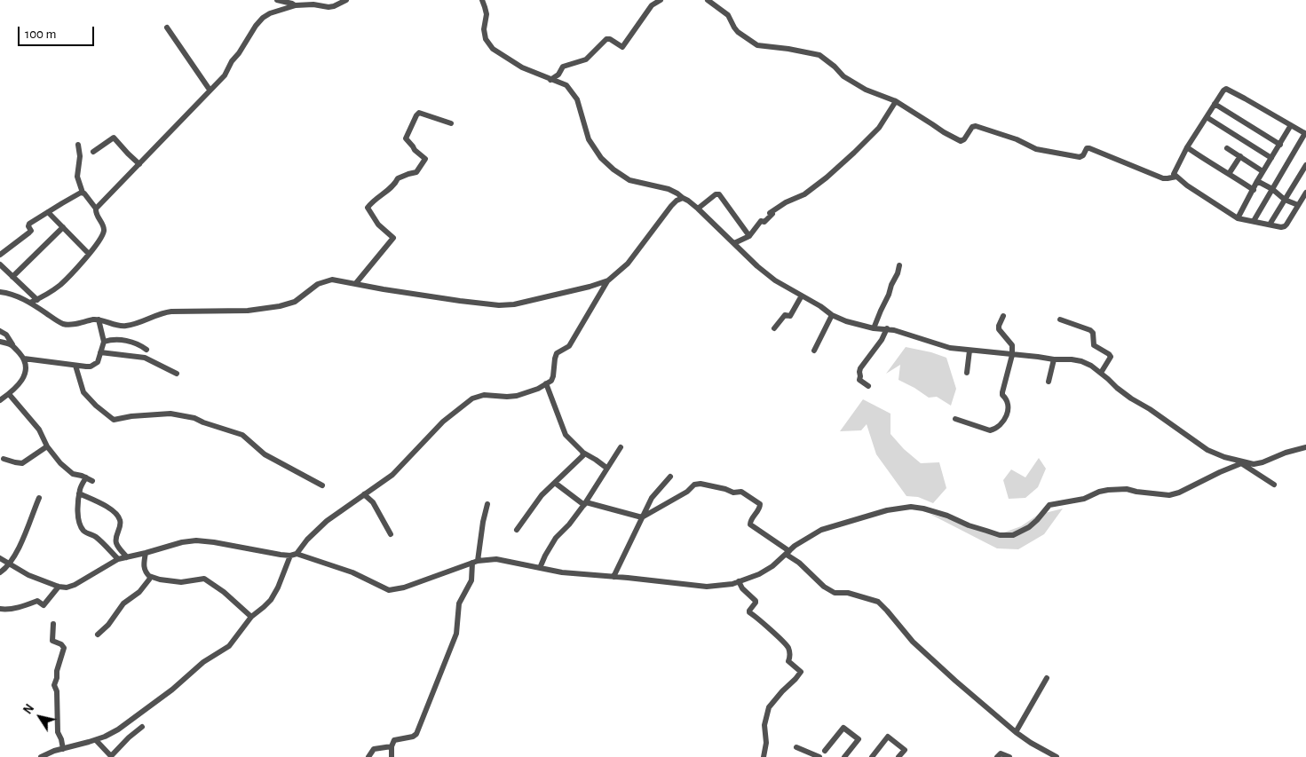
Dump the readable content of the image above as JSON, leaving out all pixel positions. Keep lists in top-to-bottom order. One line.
{"scale_bar":"100 m","north":"top left"}
